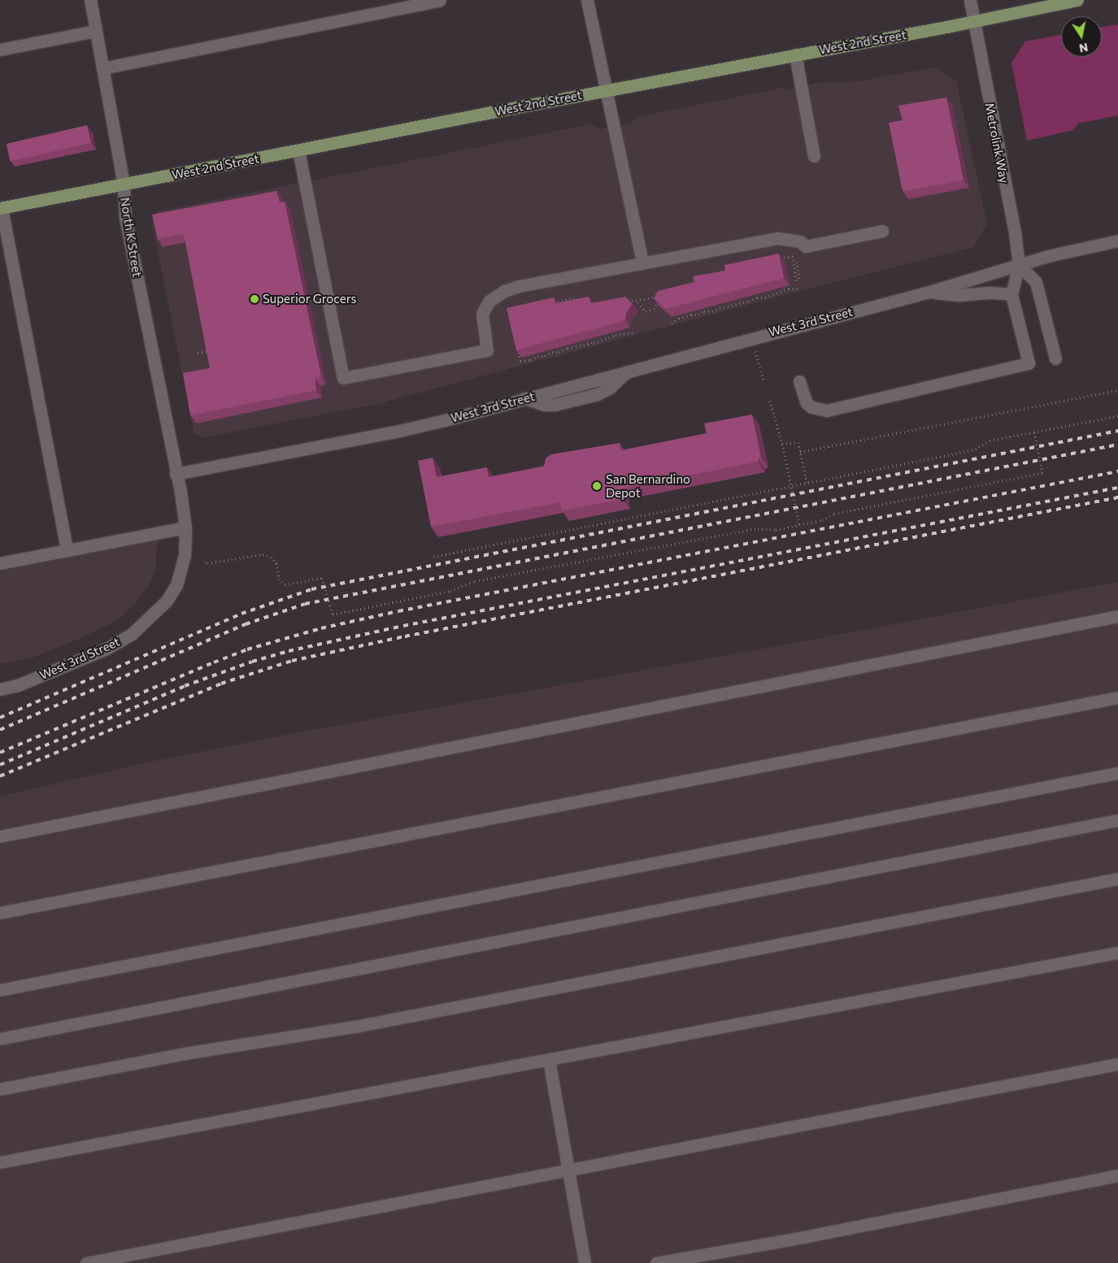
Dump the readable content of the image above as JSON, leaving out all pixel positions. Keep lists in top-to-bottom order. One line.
{"streets":{"main road":["West 2nd Street"],"street":["Metrolink Way","North K Street","West 3rd Street"]},"crossings":[["West 2nd Street","Metrolink Way"],["West 2nd Street","North K Street"],["Metrolink Way","West 3rd Street"],["North K Street","West 3rd Street"]],"places":["Superior Grocers","San Bernardino Depot"],"north":"bottom"}
